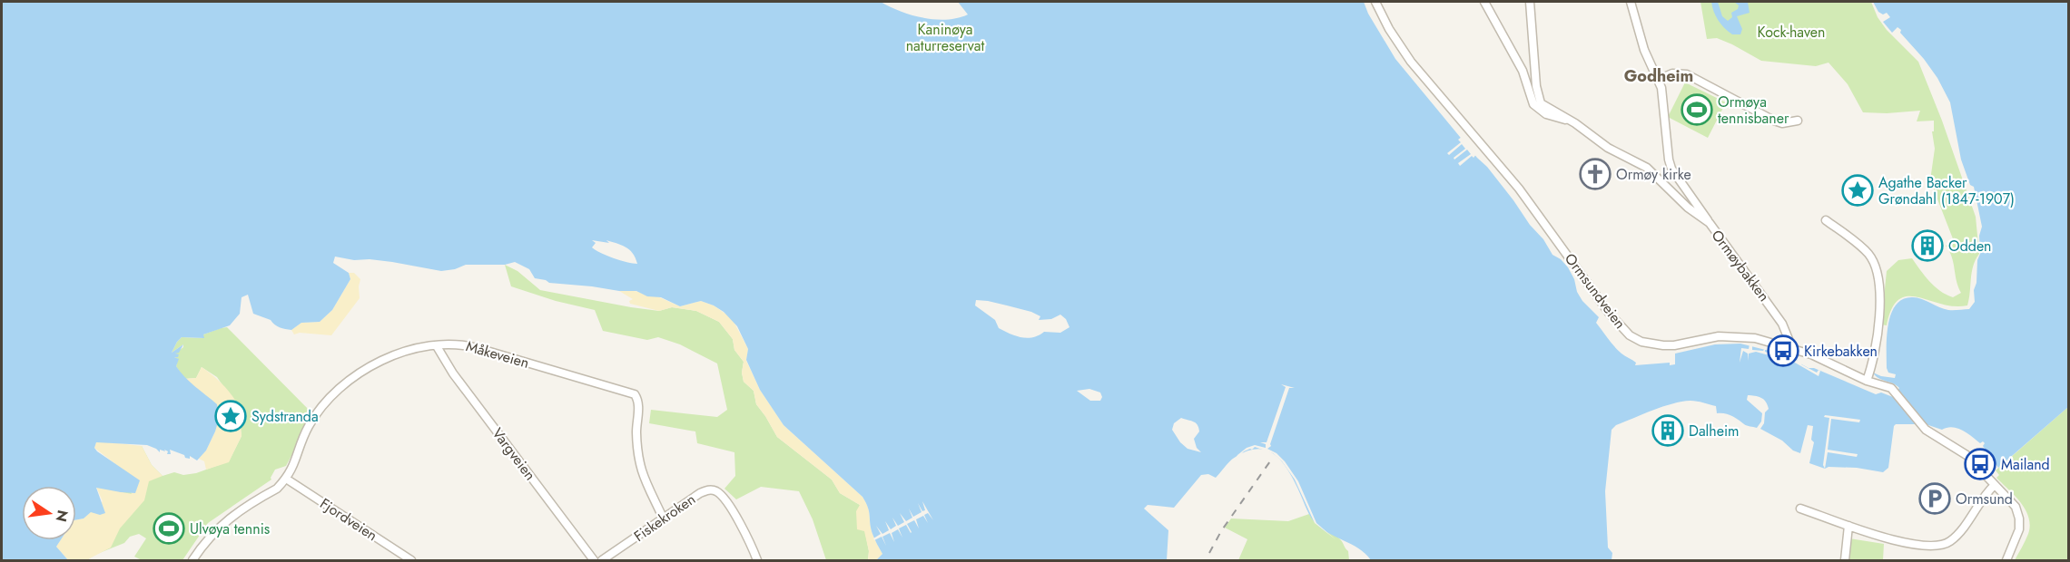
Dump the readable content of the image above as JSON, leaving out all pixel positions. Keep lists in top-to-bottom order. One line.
{"streets":{"street":["Ormøybakken","Ormsundveien","Måkeveien","Vargveien","Fiskekroken","Fjordveien"]},"crossings":[["Ormøybakken","Ormsundveien"],["Måkeveien","Vargveien"],["Måkeveien","Fiskekroken"],["Måkeveien","Fjordveien"]],"districts":["Godheim"],"parks":["Kaninøya naturreservat","Kock-haven"],"places":{"sports":["Ormøya tennisbaner","Ulvøya tennis"],"church":["Ormøy kirke"],"place":["Agathe Backer Grøndahl (1847-1907)","Sydstranda"],"building":["Odden","Dalheim"],"bus stop":["Kirkebakken","Mailand"],"parking":["Ormsund"]},"north":"right"}
